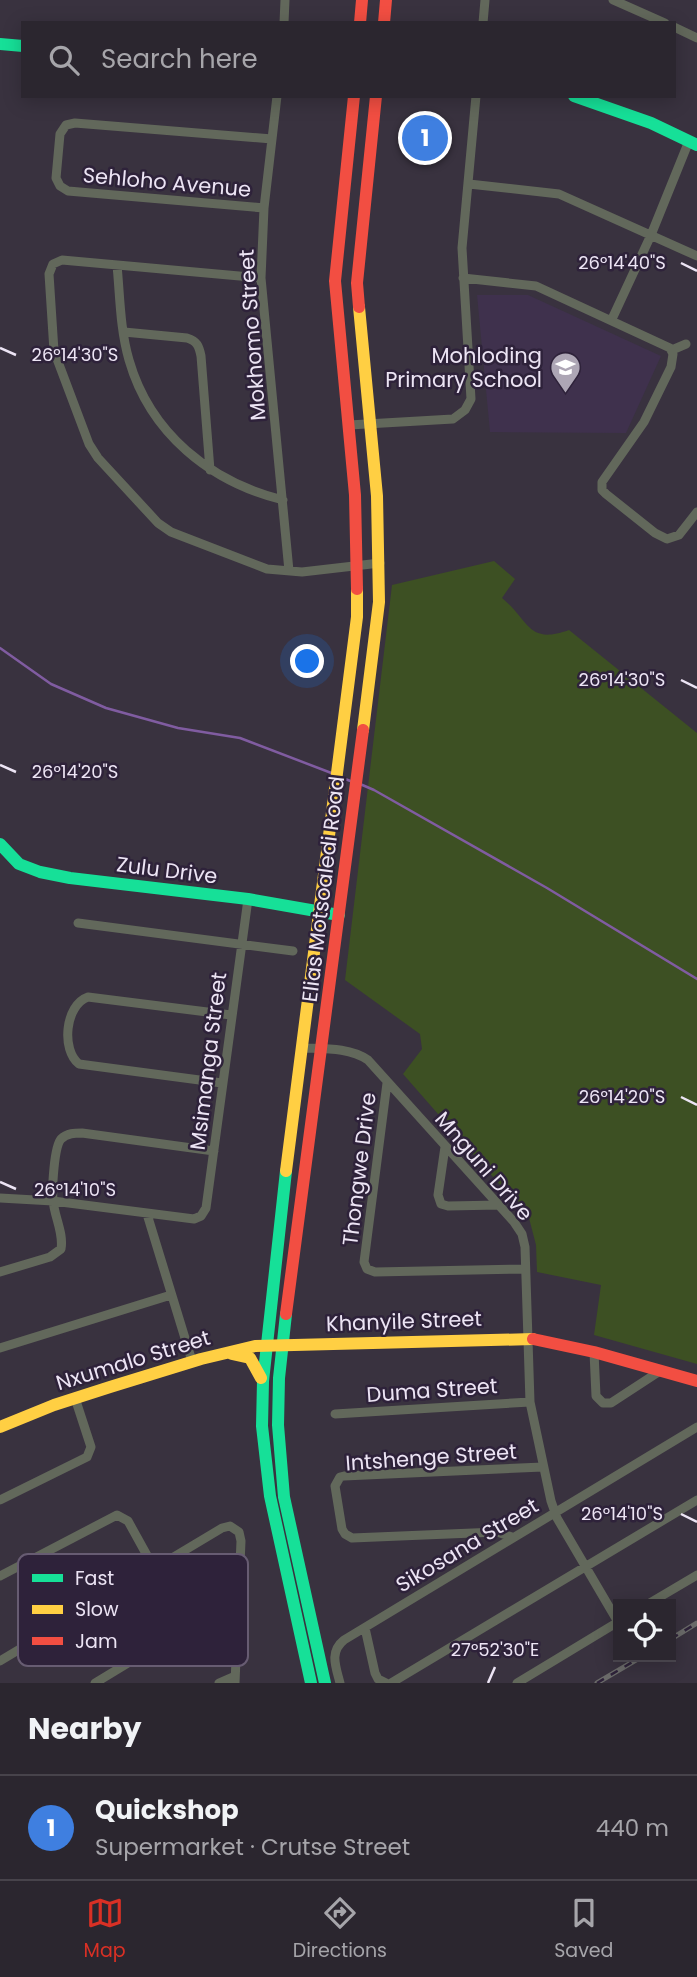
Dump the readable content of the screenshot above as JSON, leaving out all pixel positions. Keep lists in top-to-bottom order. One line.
{"streets":{"main road":["Zulu Drive","Elias Motsoaledi Road","Khanyile Street","Nxumalo Street"],"street":["Sehloho Avenue","Mokhomo Street","Msimanga Street","Mnguni Drive","Thongwe Drive","Duma Street","Intshenge Street","Sikosana Street"]},"crossings":[["Sehloho Avenue","Mokhomo Street"],["Zulu Drive","Elias Motsoaledi Road"],["Zulu Drive","Msimanga Street"],["Elias Motsoaledi Road","Mnguni Drive"],["Elias Motsoaledi Road","Khanyile Street"],["Elias Motsoaledi Road","Nxumalo Street"],["Mnguni Drive","Thongwe Drive"],["Mnguni Drive","Khanyile Street"],["Mnguni Drive","Duma Street"],["Mnguni Drive","Intshenge Street"],["Mnguni Drive","Sikosana Street"],["Khanyile Street","Nxumalo Street"],["Intshenge Street","Sikosana Street"]],"places":{"school or university":["Mohloding Primary School"]},"legend":["Fast","Slow","Jam"],"page":{"search":"Search here","pins":"1","heading":"Nearby","list":[{"mark":"1","name":"Quickshop","note":"Supermarket · Crutse Street","value":"440 m"}],"nav":["Map","Directions","Saved"]},"coordinates":["26°14'40\"S","26°14'30\"S","26°14'20\"S","26°14'10\"S","27°52'30\"E"]}
